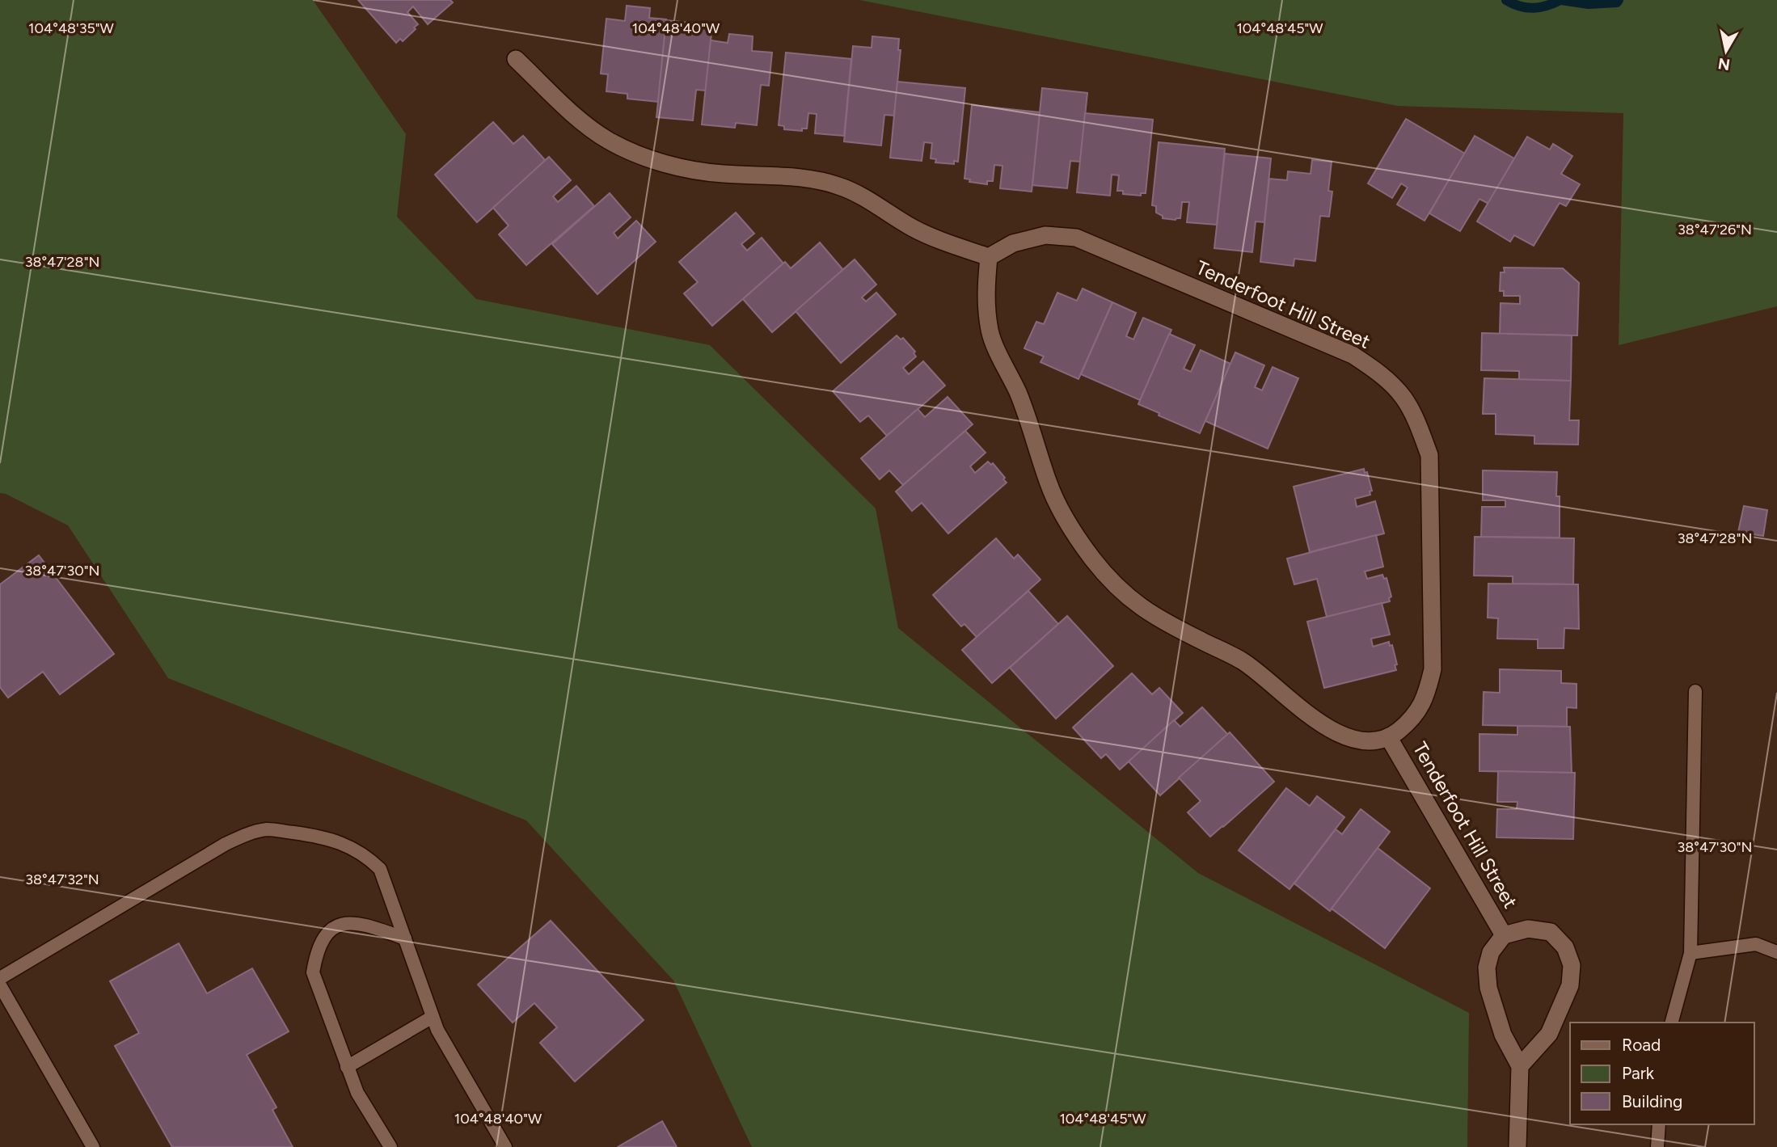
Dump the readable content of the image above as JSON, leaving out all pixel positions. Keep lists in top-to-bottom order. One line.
{"streets":{"street":["Tenderfoot Hill Street"]},"legend":["Road","Park","Building"],"north":"bottom","coordinates":["104°48'35\"W","104°48'40\"W","104°48'45\"W","38°47'26\"N","38°47'28\"N","38°47'30\"N","38°47'32\"N"]}
